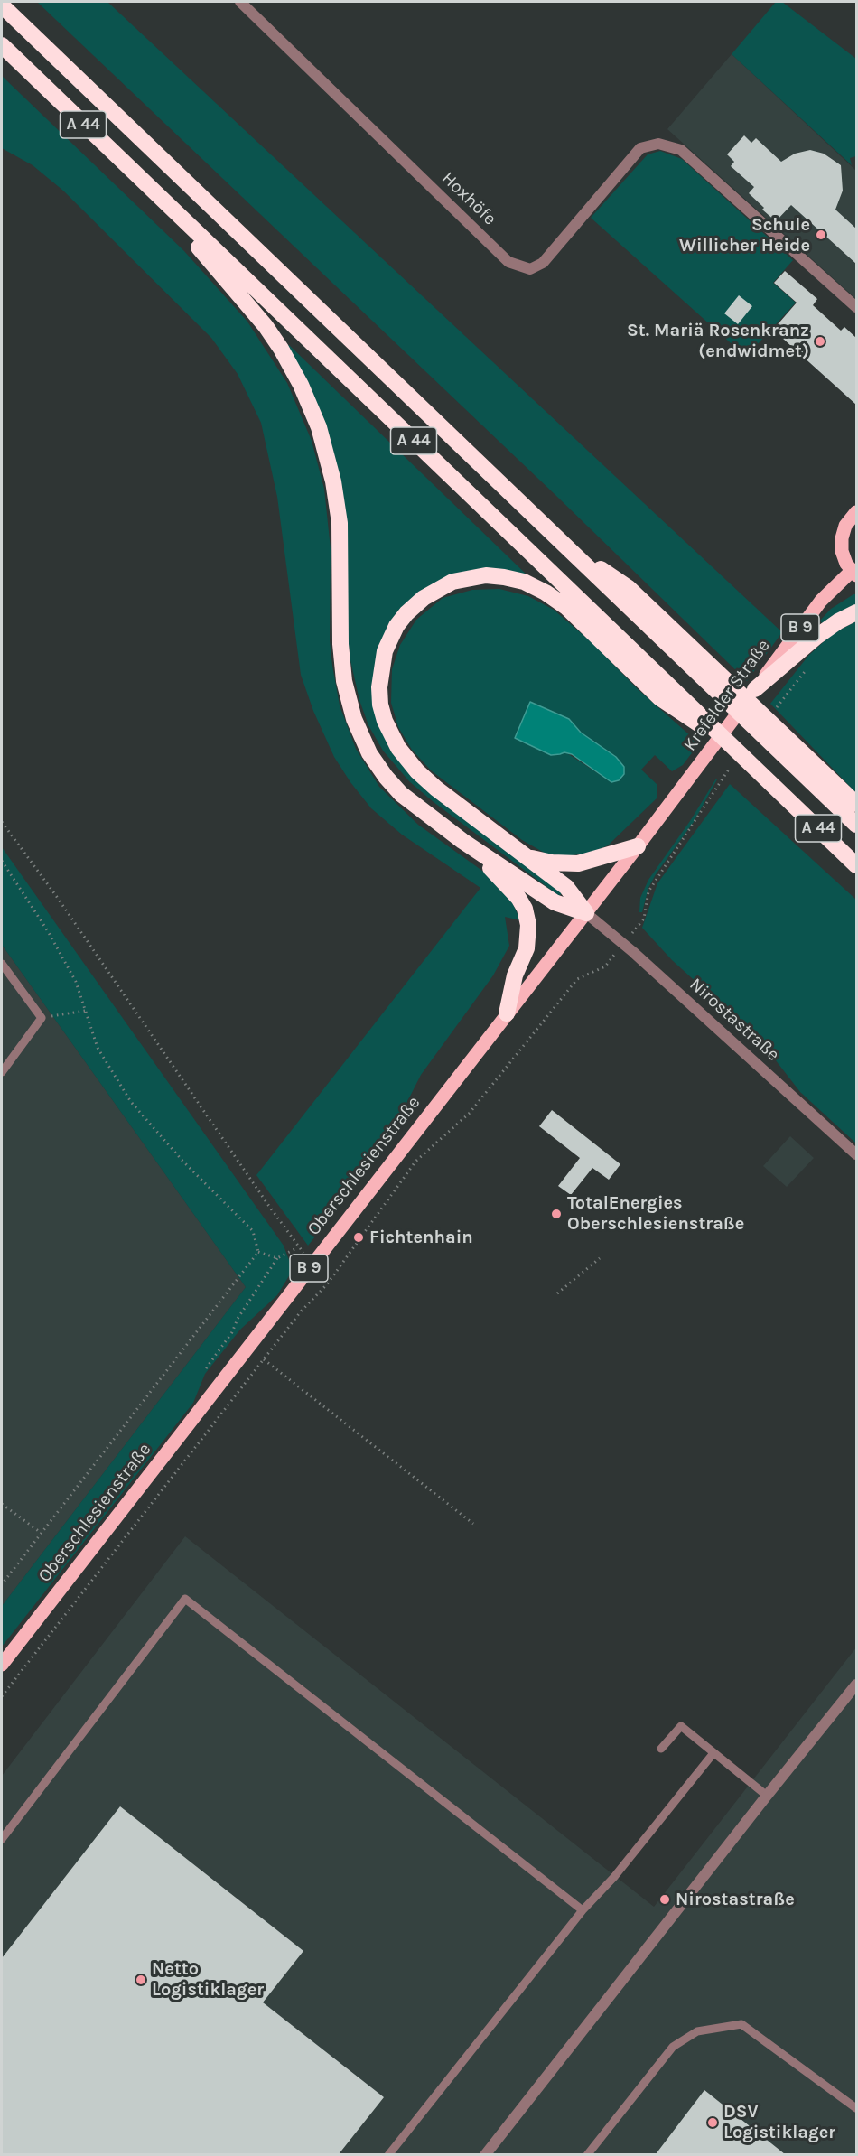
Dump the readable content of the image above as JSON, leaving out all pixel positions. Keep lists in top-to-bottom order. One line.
{"streets":{"highway":["A 44"],"main road":["B 9","Krefelder Straße","Oberschlesienstraße"],"street":["Hoxhöfe","Nirostastraße"]},"crossings":[["B 9","Krefelder Straße"],["Krefelder Straße","Oberschlesienstraße"],["Nirostastraße","Oberschlesienstraße"]],"places":["Schule Willicher Heide","St. Mariä Rosenkranz (endwidmet)","TotalEnergies Oberschlesienstraße","Fichtenhain","Nirostastraße","Netto Logistiklager","DSV Logistiklager"]}
